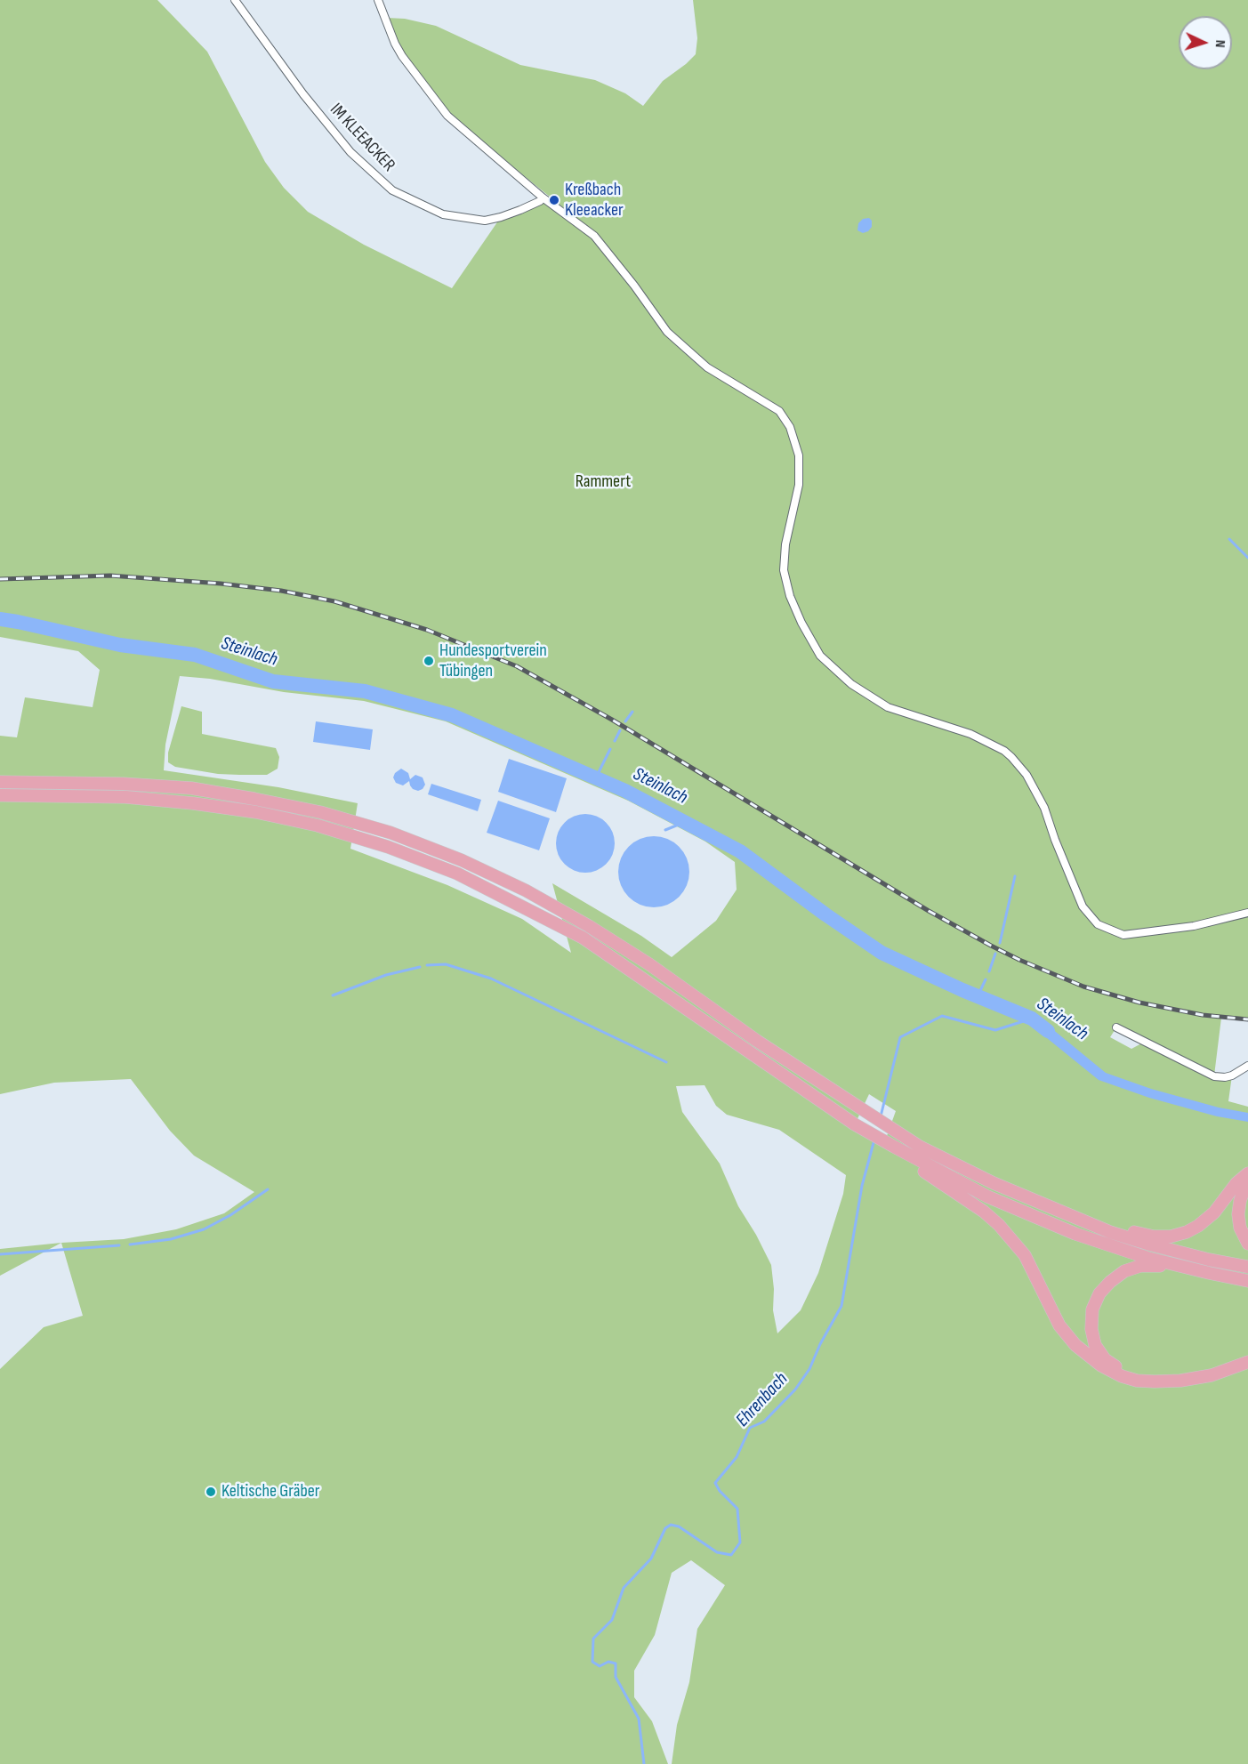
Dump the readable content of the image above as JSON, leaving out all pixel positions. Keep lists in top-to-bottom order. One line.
{"streets":{"street":["IM KLEEACKER"]},"water":["Steinlach","Ehrenbach"],"parks":["Rammert"],"places":["Kreßbach Kleeacker","Hundesportverein Tübingen","Keltische Gräber"],"north":"right"}
